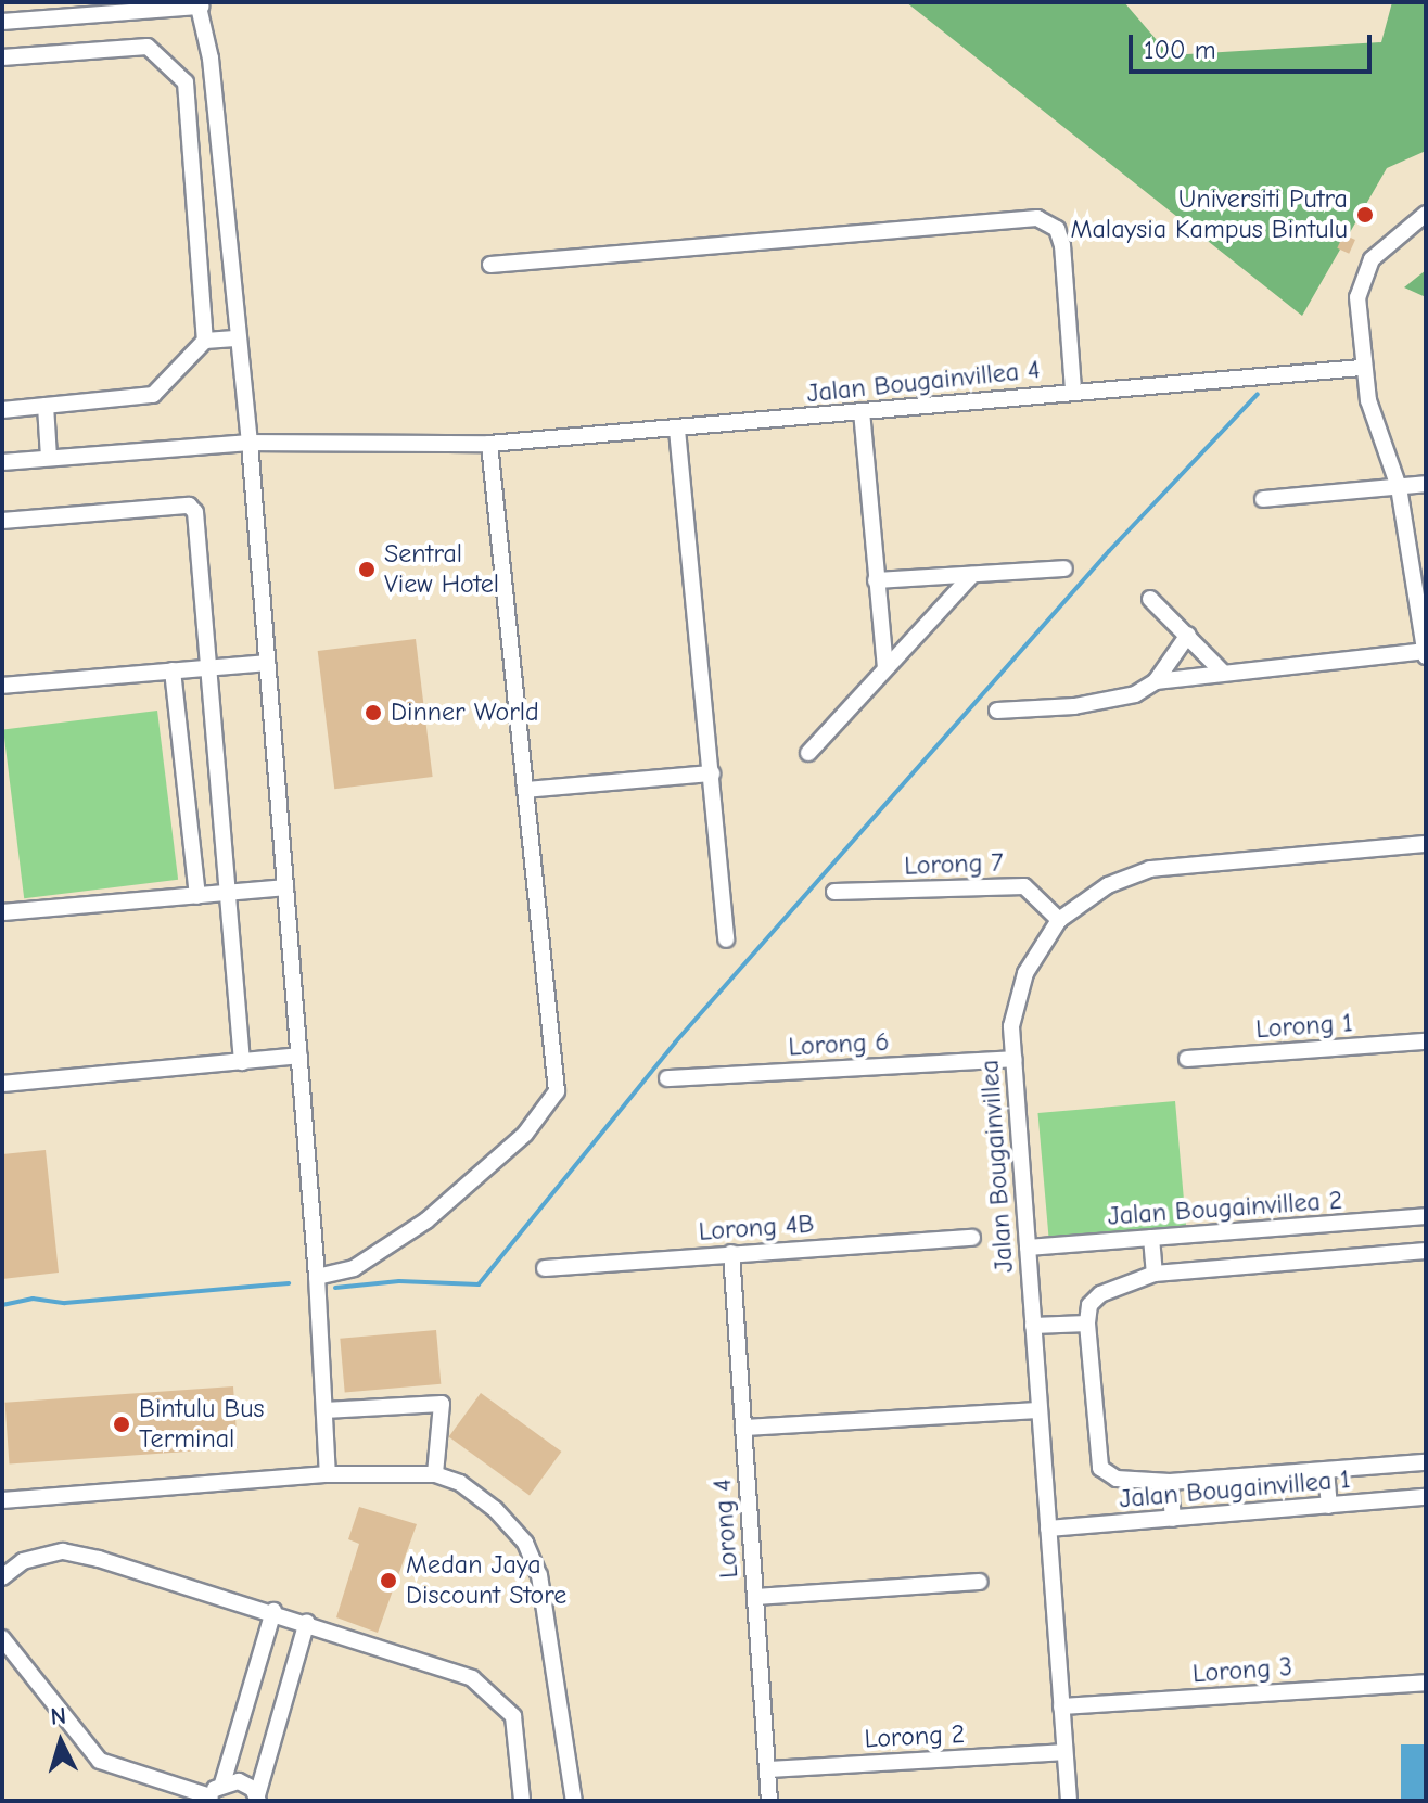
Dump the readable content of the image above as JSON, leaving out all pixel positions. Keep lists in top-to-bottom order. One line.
{"streets":{"street":["Jalan Bougainvillea 4","Lorong 7","Lorong 1","Lorong 6","Jalan Bougainvillea","Jalan Bougainvillea 2","Lorong 4B","Jalan Bougainvillea 1","Lorong 4","Lorong 3","Lorong 2"]},"crossings":[["Lorong 7","Jalan Bougainvillea"],["Lorong 6","Jalan Bougainvillea"],["Jalan Bougainvillea","Jalan Bougainvillea 2"],["Jalan Bougainvillea","Jalan Bougainvillea 1"],["Jalan Bougainvillea","Lorong 3"],["Jalan Bougainvillea","Lorong 2"],["Lorong 4B","Lorong 4"],["Lorong 4","Lorong 2"]],"places":["Universiti Putra Malaysia Kampus Bintulu","Sentral View Hotel","Dinner World","Bintulu Bus Terminal","Medan Jaya Discount Store"],"scale_bar":"100 m","north":"top"}
